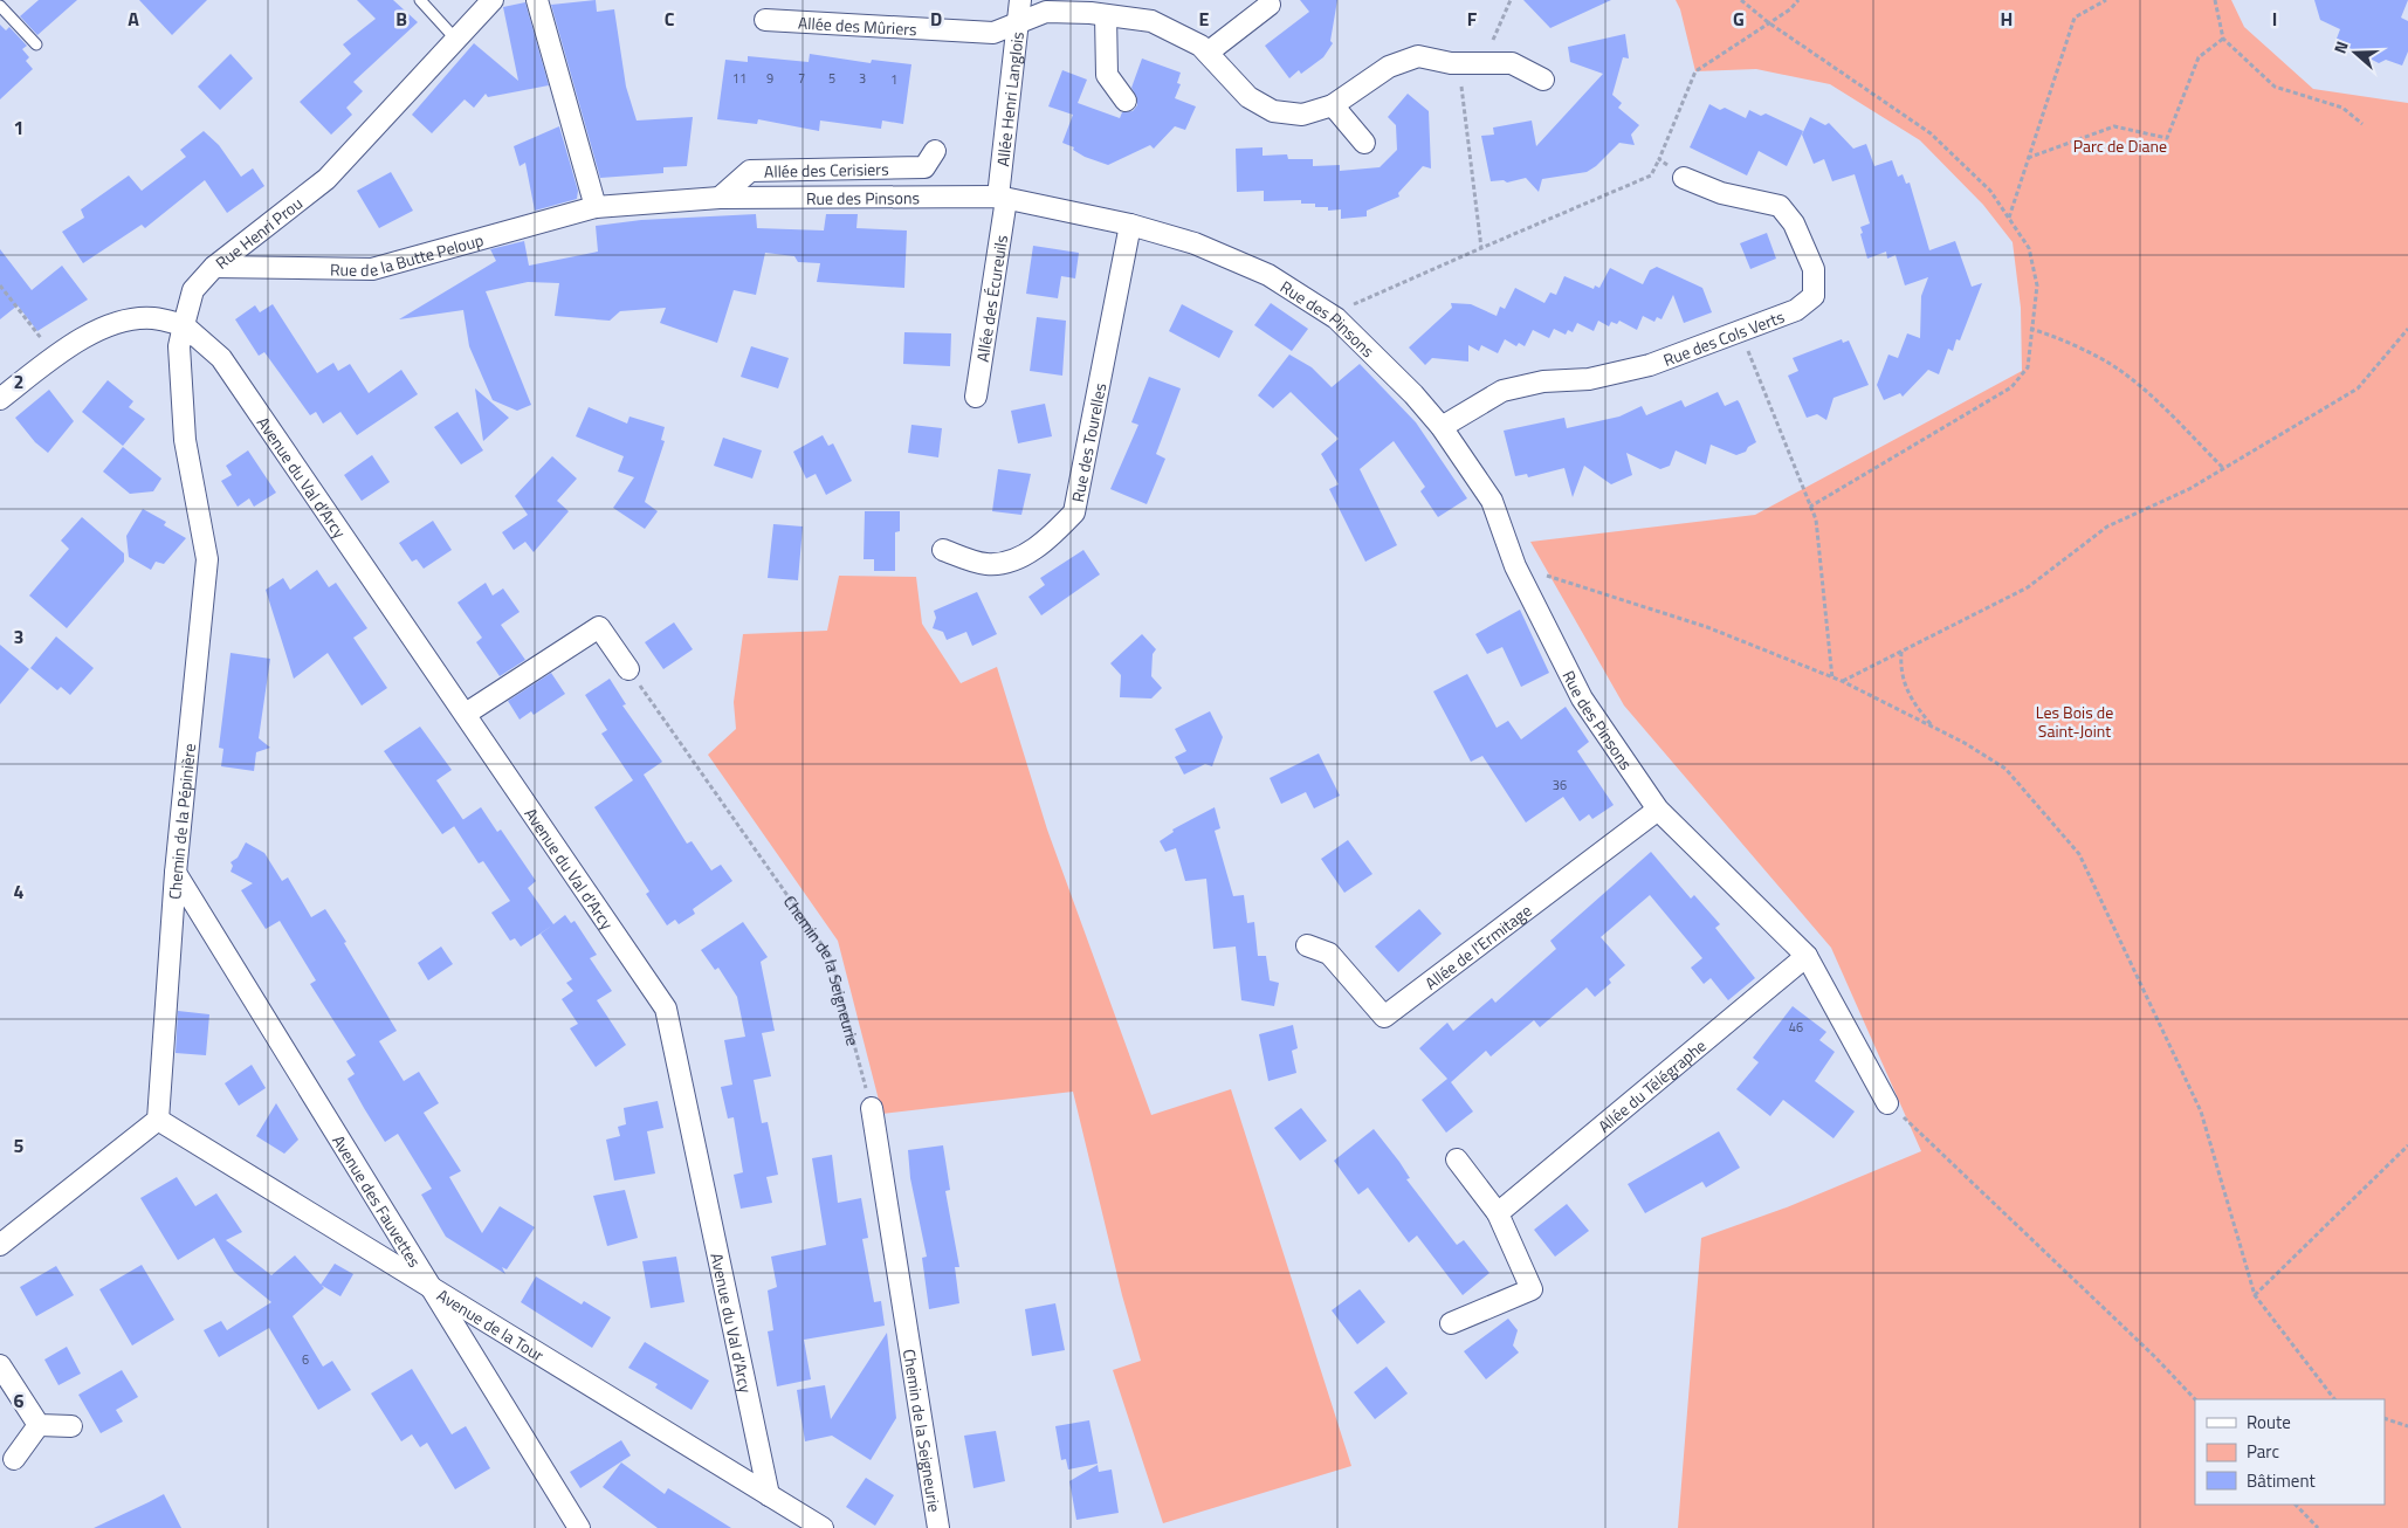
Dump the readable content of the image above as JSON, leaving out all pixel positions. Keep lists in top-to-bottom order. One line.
{"streets":{"street":["Allée des Mûriers","Allée Henri Langlois","Allée des Cerisiers","Rue des Pinsons","Rue Henri Prou","Rue de la Butte Peloup","Allée des Écureuils","Rue des Cols Verts","Rue des Tourelles","Avenue du Val d'Arcy","Chemin de la Pépinière","Allée de l'Ermitage","Chemin de la Seigneurie","Allée du Télégraphe","Avenue des Fauvettes","Avenue de la Tour"]},"crossings":[["Allée des Mûriers","Allée Henri Langlois"],["Allée Henri Langlois","Rue des Pinsons"],["Allée Henri Langlois","Allée des Écureuils"],["Allée des Cerisiers","Rue des Pinsons"],["Rue des Pinsons","Rue de la Butte Peloup"],["Rue des Pinsons","Allée des Écureuils"],["Rue des Pinsons","Rue des Cols Verts"],["Rue des Pinsons","Rue des Tourelles"],["Rue des Pinsons","Allée de l'Ermitage"],["Rue des Pinsons","Allée du Télégraphe"],["Rue Henri Prou","Rue de la Butte Peloup"],["Rue Henri Prou","Avenue du Val d'Arcy"],["Rue Henri Prou","Chemin de la Pépinière"],["Avenue du Val d'Arcy","Chemin de la Pépinière"],["Avenue du Val d'Arcy","Avenue de la Tour"],["Chemin de la Pépinière","Avenue des Fauvettes"],["Chemin de la Pépinière","Avenue de la Tour"],["Avenue des Fauvettes","Avenue de la Tour"]],"parks":["Parc de Diane","Les Bois de Saint-Joint"],"house_numbers":["11","9","7","5","3","1","36","46","6"],"legend":["Route","Parc","Bâtiment"],"north":"left","grid":{"columns":["A","B","C","D","E","F","G","H","I"],"rows":["1","2","3","4","5","6"]}}
